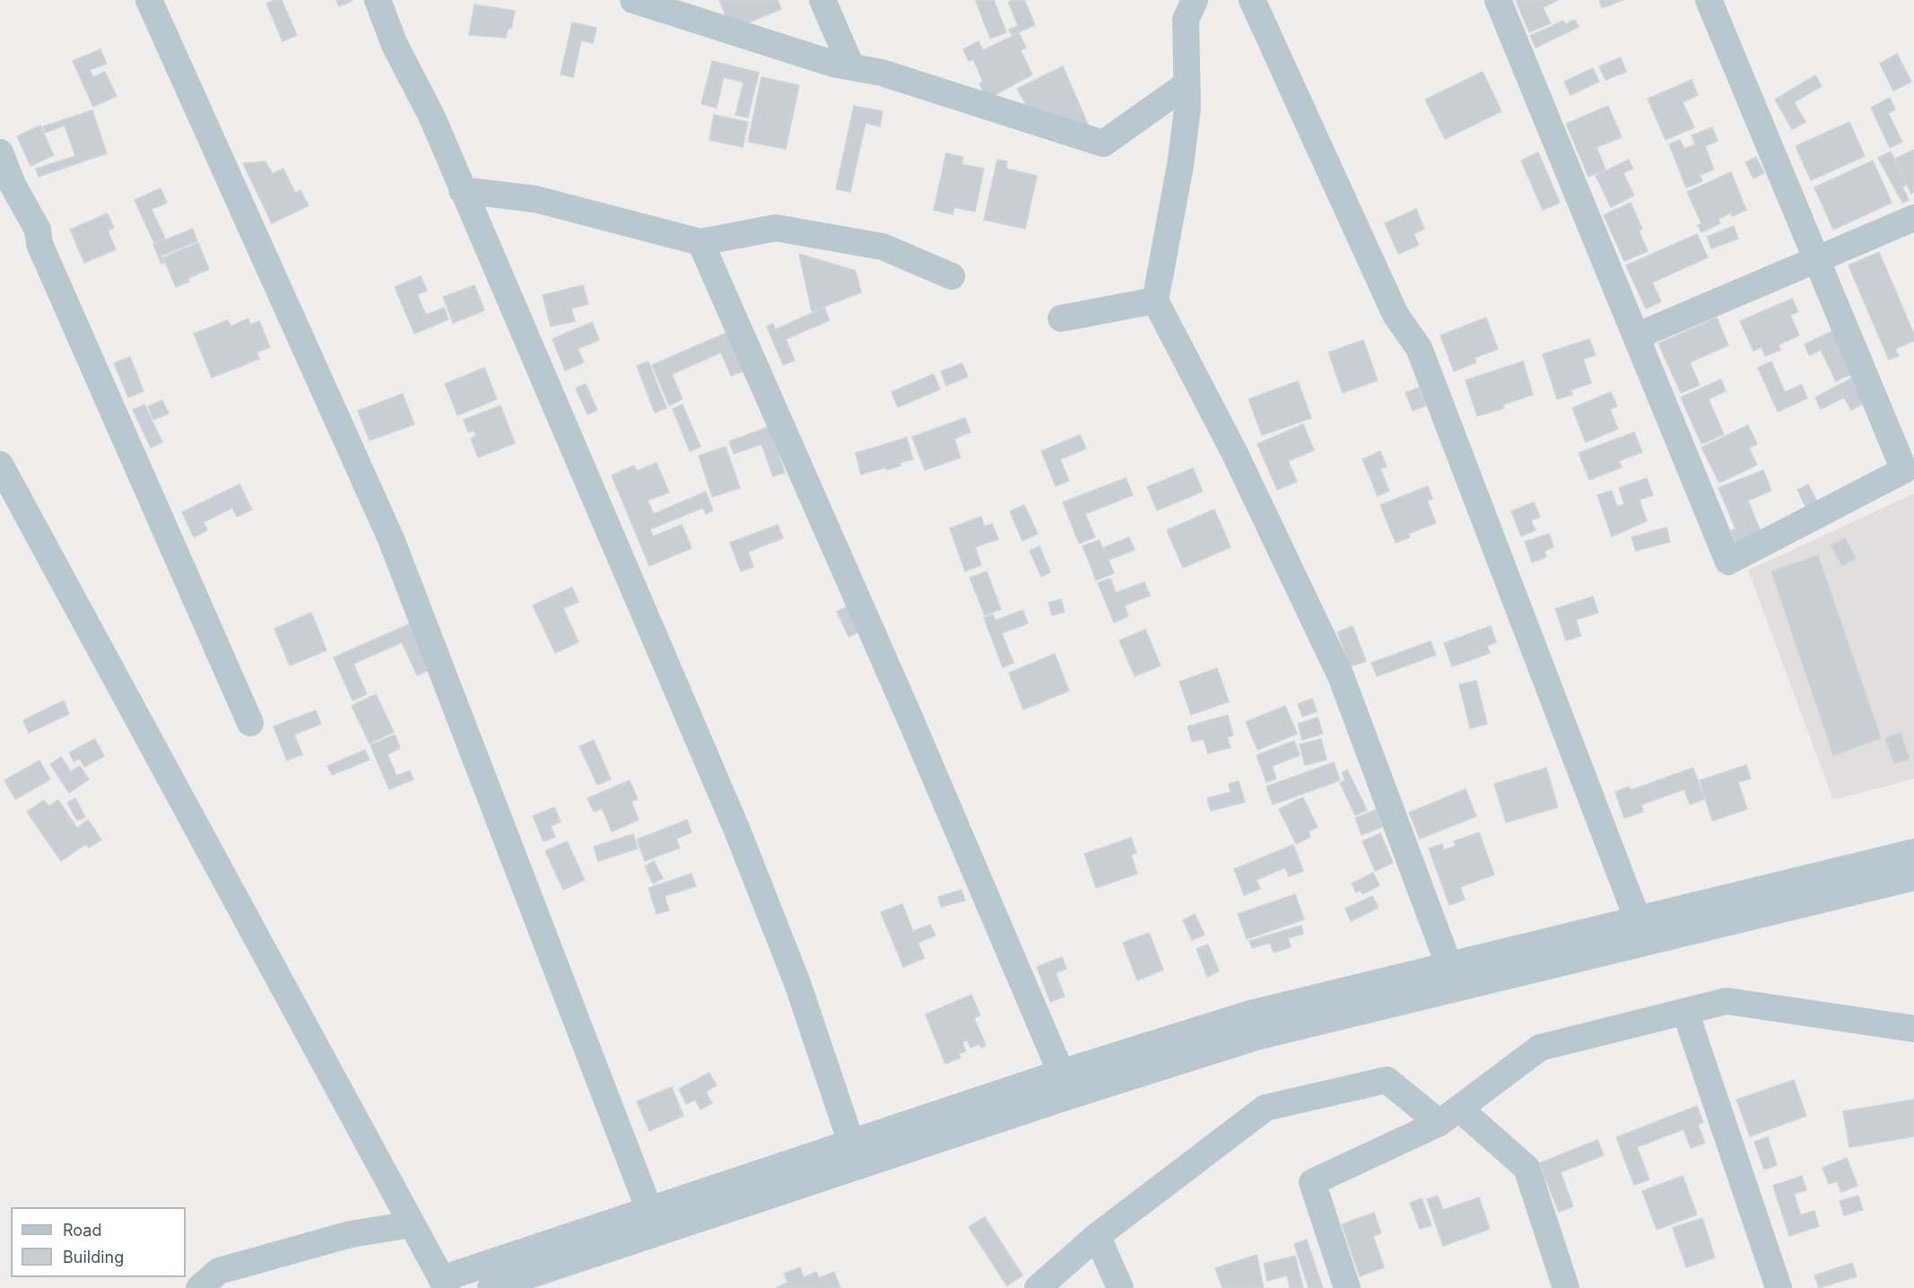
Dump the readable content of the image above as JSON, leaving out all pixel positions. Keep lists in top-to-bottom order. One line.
{"legend":["Road","Building"]}
